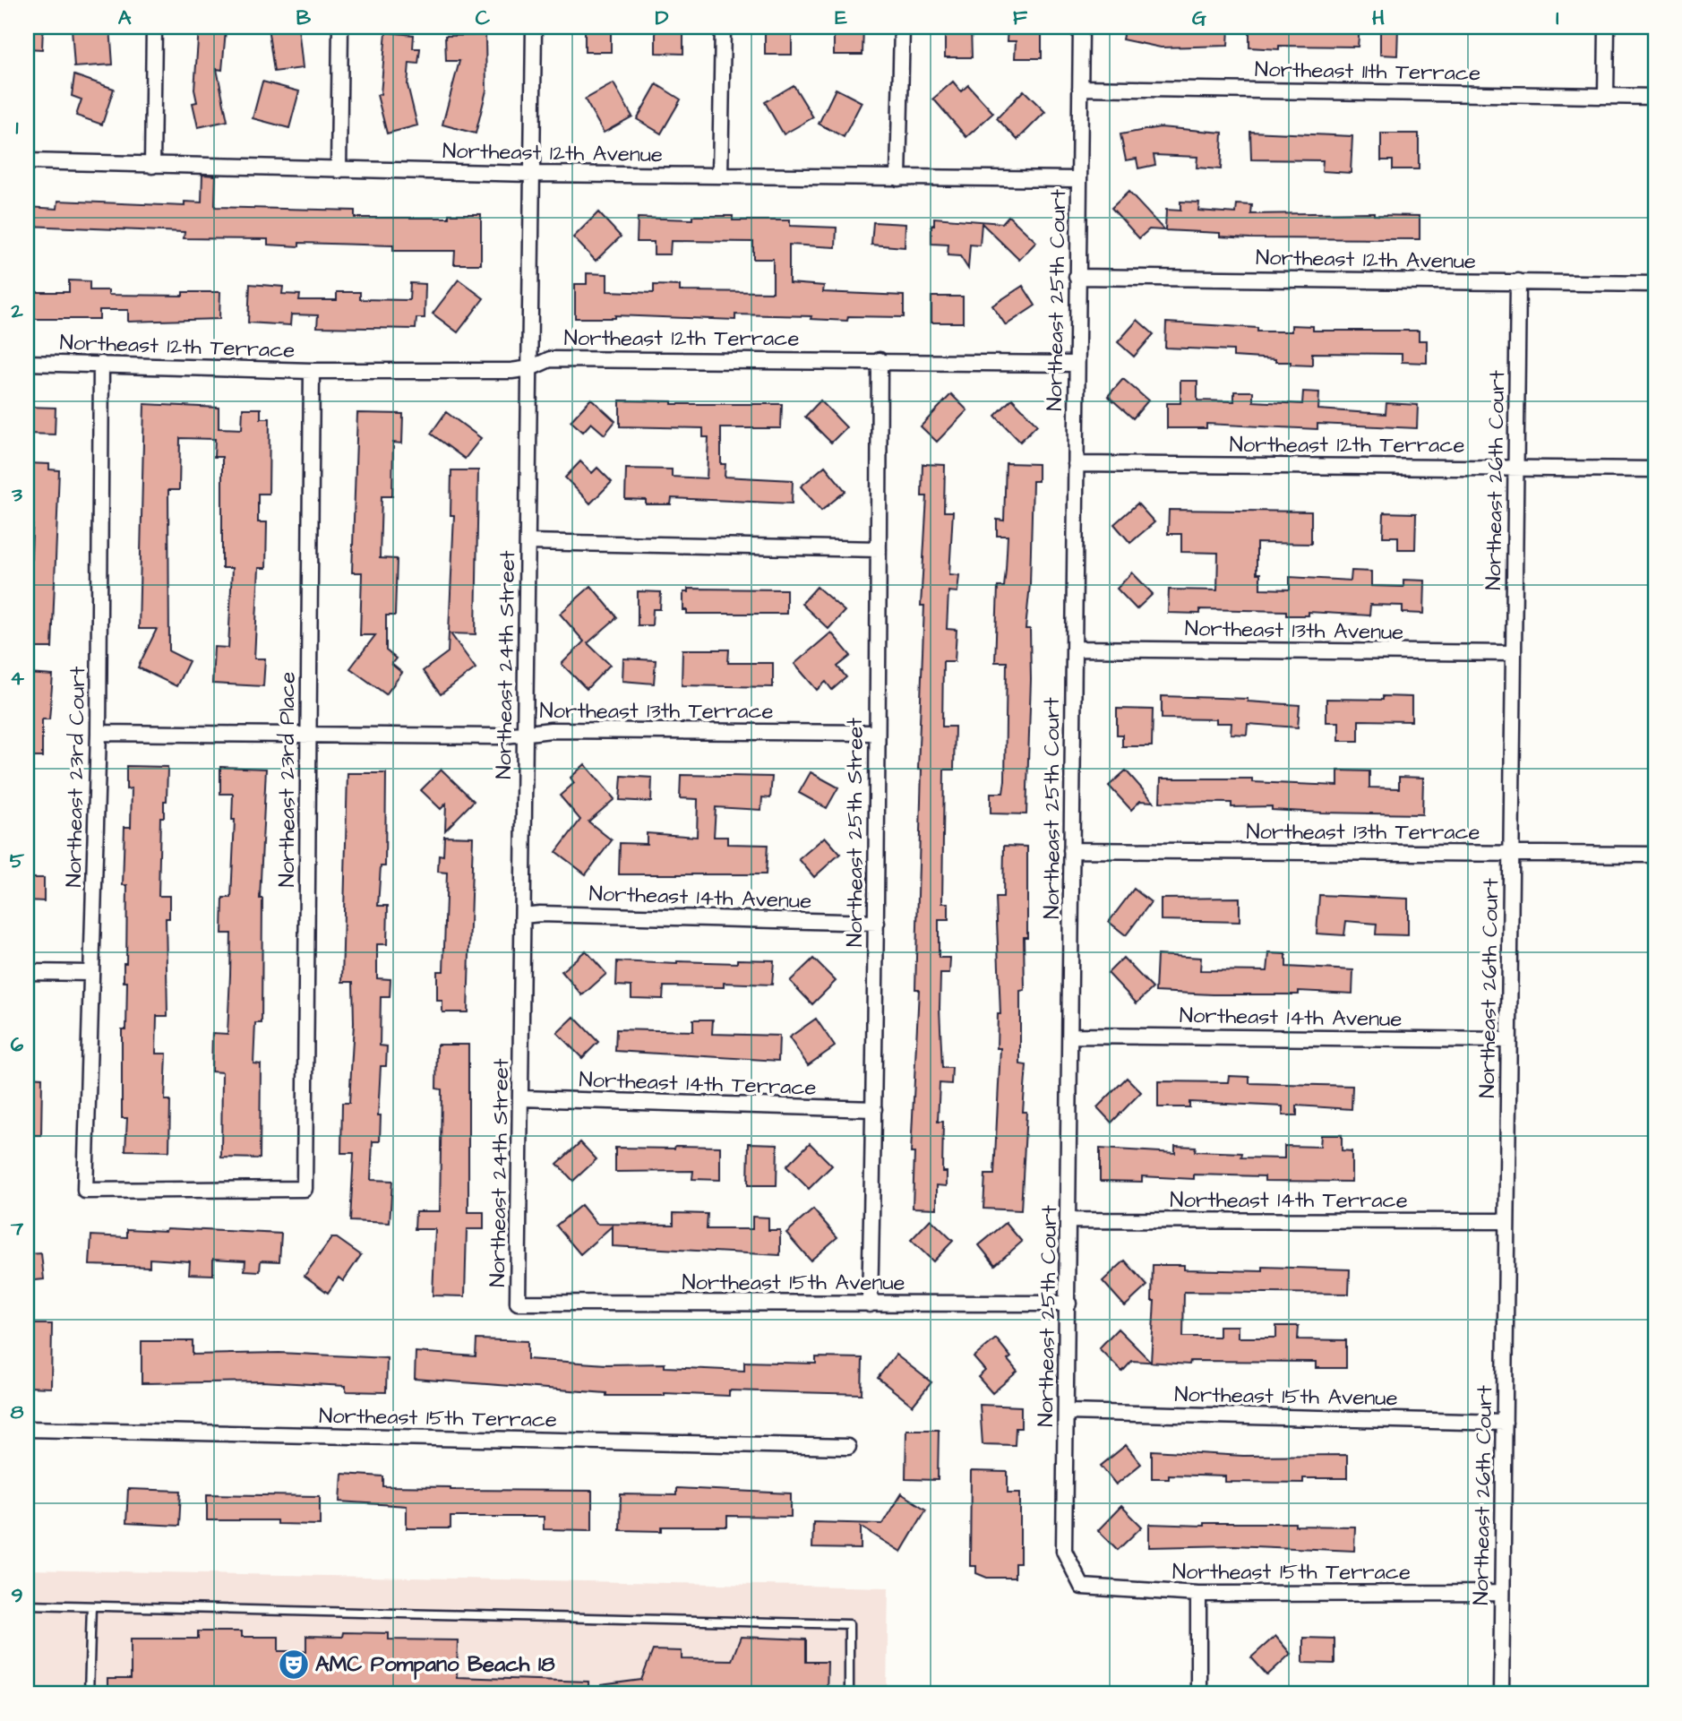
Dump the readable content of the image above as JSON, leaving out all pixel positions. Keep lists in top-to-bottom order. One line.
{"streets":{"street":["Northeast 11th Terrace","Northeast 12th Avenue","Northeast 25th Court","Northeast 12th Terrace","Northeast 26th Court","Northeast 13th Avenue","Northeast 24th Street","Northeast 13th Terrace","Northeast 23rd Court","Northeast 23rd Place","Northeast 25th Street","Northeast 14th Avenue","Northeast 14th Terrace","Northeast 15th Avenue","Northeast 15th Terrace"]},"crossings":[["Northeast 11th Terrace","Northeast 25th Court"],["Northeast 12th Avenue","Northeast 25th Court"],["Northeast 12th Avenue","Northeast 26th Court"],["Northeast 12th Avenue","Northeast 24th Street"],["Northeast 25th Court","Northeast 12th Terrace"],["Northeast 25th Court","Northeast 13th Avenue"],["Northeast 25th Court","Northeast 13th Terrace"],["Northeast 25th Court","Northeast 14th Avenue"],["Northeast 25th Court","Northeast 14th Terrace"],["Northeast 25th Court","Northeast 15th Avenue"],["Northeast 25th Court","Northeast 15th Terrace"],["Northeast 12th Terrace","Northeast 26th Court"],["Northeast 12th Terrace","Northeast 24th Street"],["Northeast 12th Terrace","Northeast 23rd Court"],["Northeast 12th Terrace","Northeast 23rd Place"],["Northeast 12th Terrace","Northeast 25th Street"],["Northeast 26th Court","Northeast 13th Avenue"],["Northeast 26th Court","Northeast 13th Terrace"],["Northeast 26th Court","Northeast 14th Avenue"],["Northeast 26th Court","Northeast 14th Terrace"],["Northeast 26th Court","Northeast 15th Avenue"],["Northeast 26th Court","Northeast 15th Terrace"],["Northeast 24th Street","Northeast 13th Terrace"],["Northeast 24th Street","Northeast 14th Avenue"],["Northeast 24th Street","Northeast 14th Terrace"],["Northeast 24th Street","Northeast 15th Avenue"],["Northeast 13th Terrace","Northeast 23rd Court"],["Northeast 13th Terrace","Northeast 23rd Place"],["Northeast 13th Terrace","Northeast 25th Street"],["Northeast 23rd Court","Northeast 23rd Place"],["Northeast 25th Street","Northeast 14th Avenue"],["Northeast 25th Street","Northeast 14th Terrace"],["Northeast 25th Street","Northeast 15th Avenue"]],"places":{"theatre":["AMC Pompano Beach 18"]},"grid":{"columns":["A","B","C","D","E","F","G","H","I"],"rows":["1","2","3","4","5","6","7","8","9"]}}
